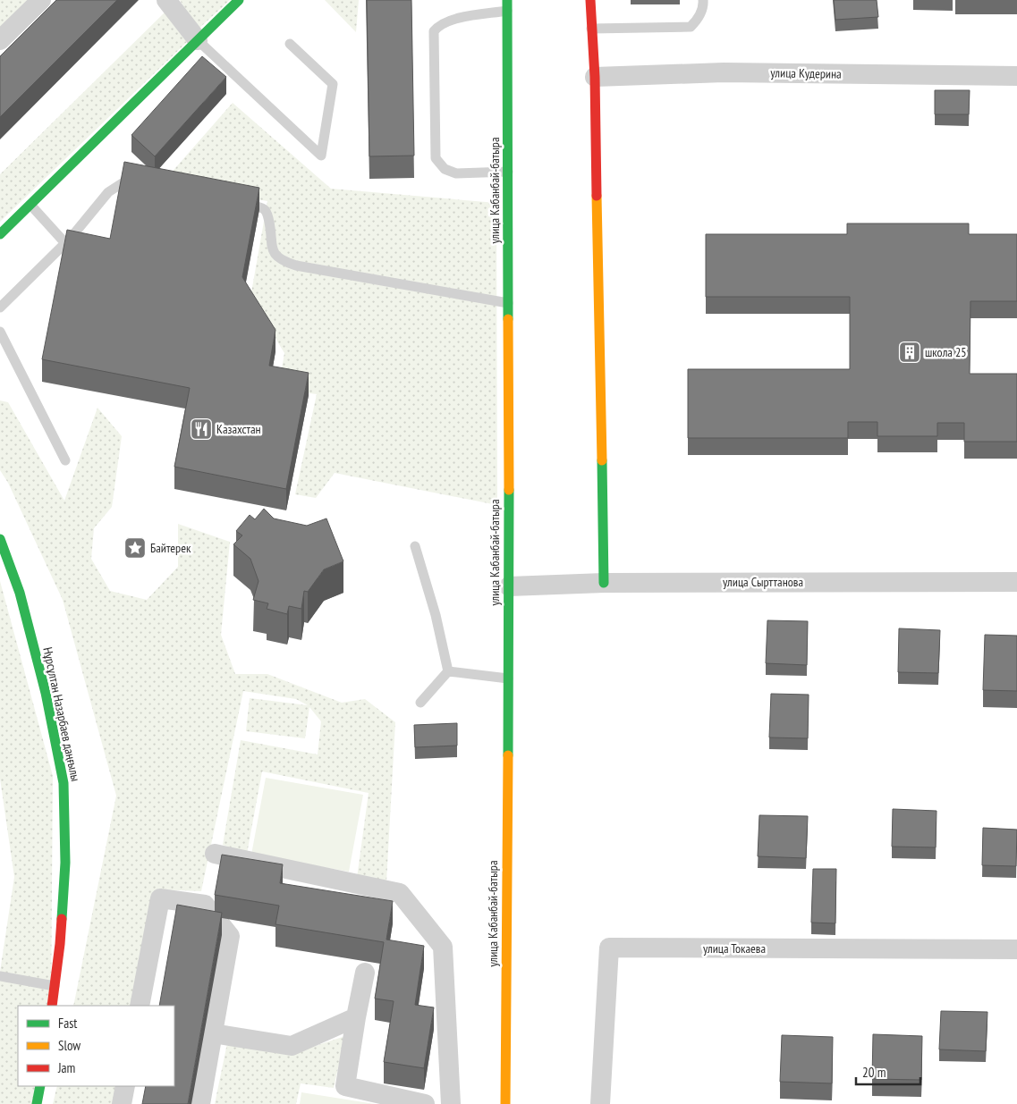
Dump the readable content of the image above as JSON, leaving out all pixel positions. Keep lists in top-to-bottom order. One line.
{"streets":{"main road":["улица Кабанбай-батыра","Нұрсұлтан Назарбаев даңғылы"],"street":["улица Кудерина","улица Сырттанова","улица Токаева"]},"crossings":[["улица Кабанбай-батыра","улица Сырттанова"]],"places":{"building":["школа 25"],"restaurant":["Казахстан"],"place":["Байтерек"]},"legend":["Fast","Slow","Jam"],"scale_bar":"20 m"}
